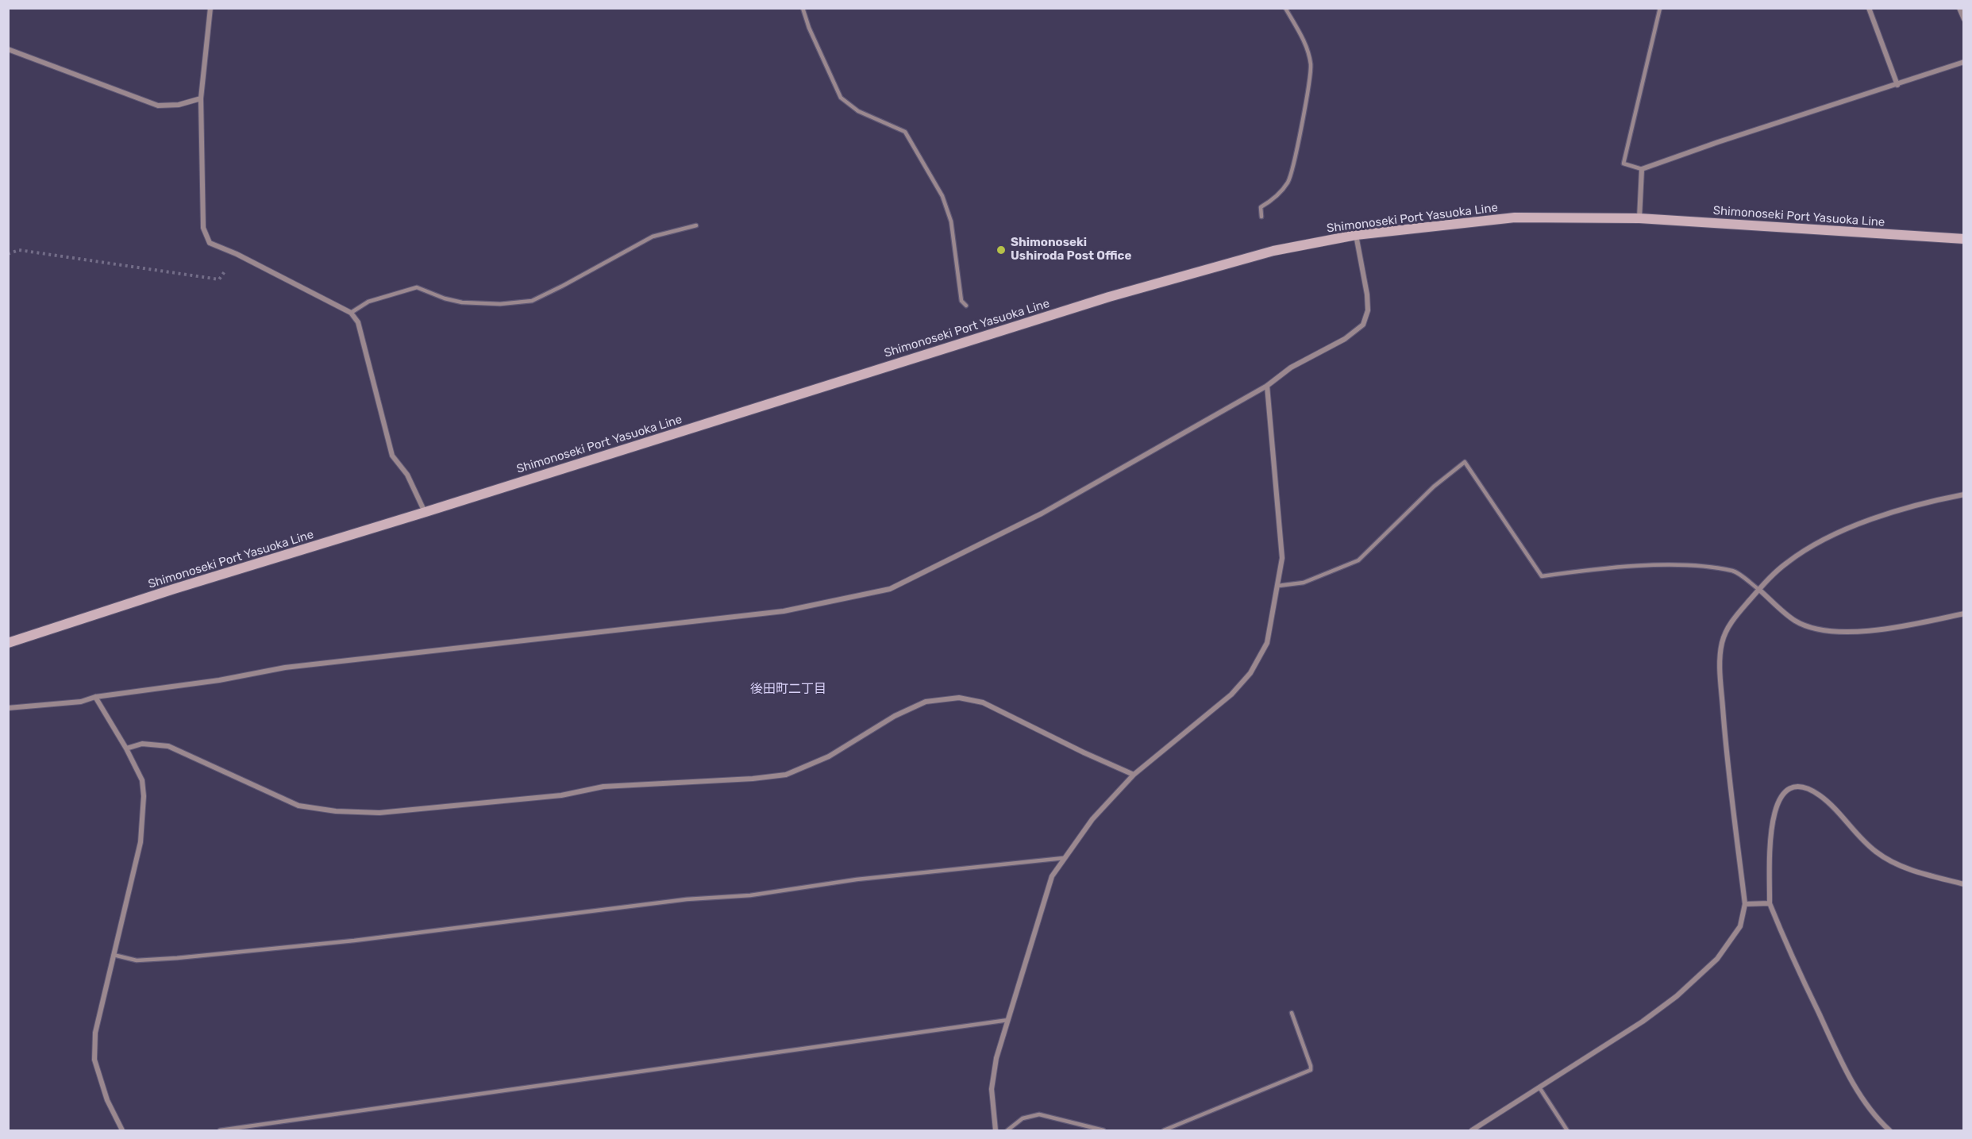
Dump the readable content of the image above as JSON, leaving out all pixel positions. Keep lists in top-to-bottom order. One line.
{"streets":{"main road":["Shimonoseki Port Yasuoka Line"]},"districts":["後田町二丁目"],"places":["Shimonoseki Ushiroda Post Office"]}
